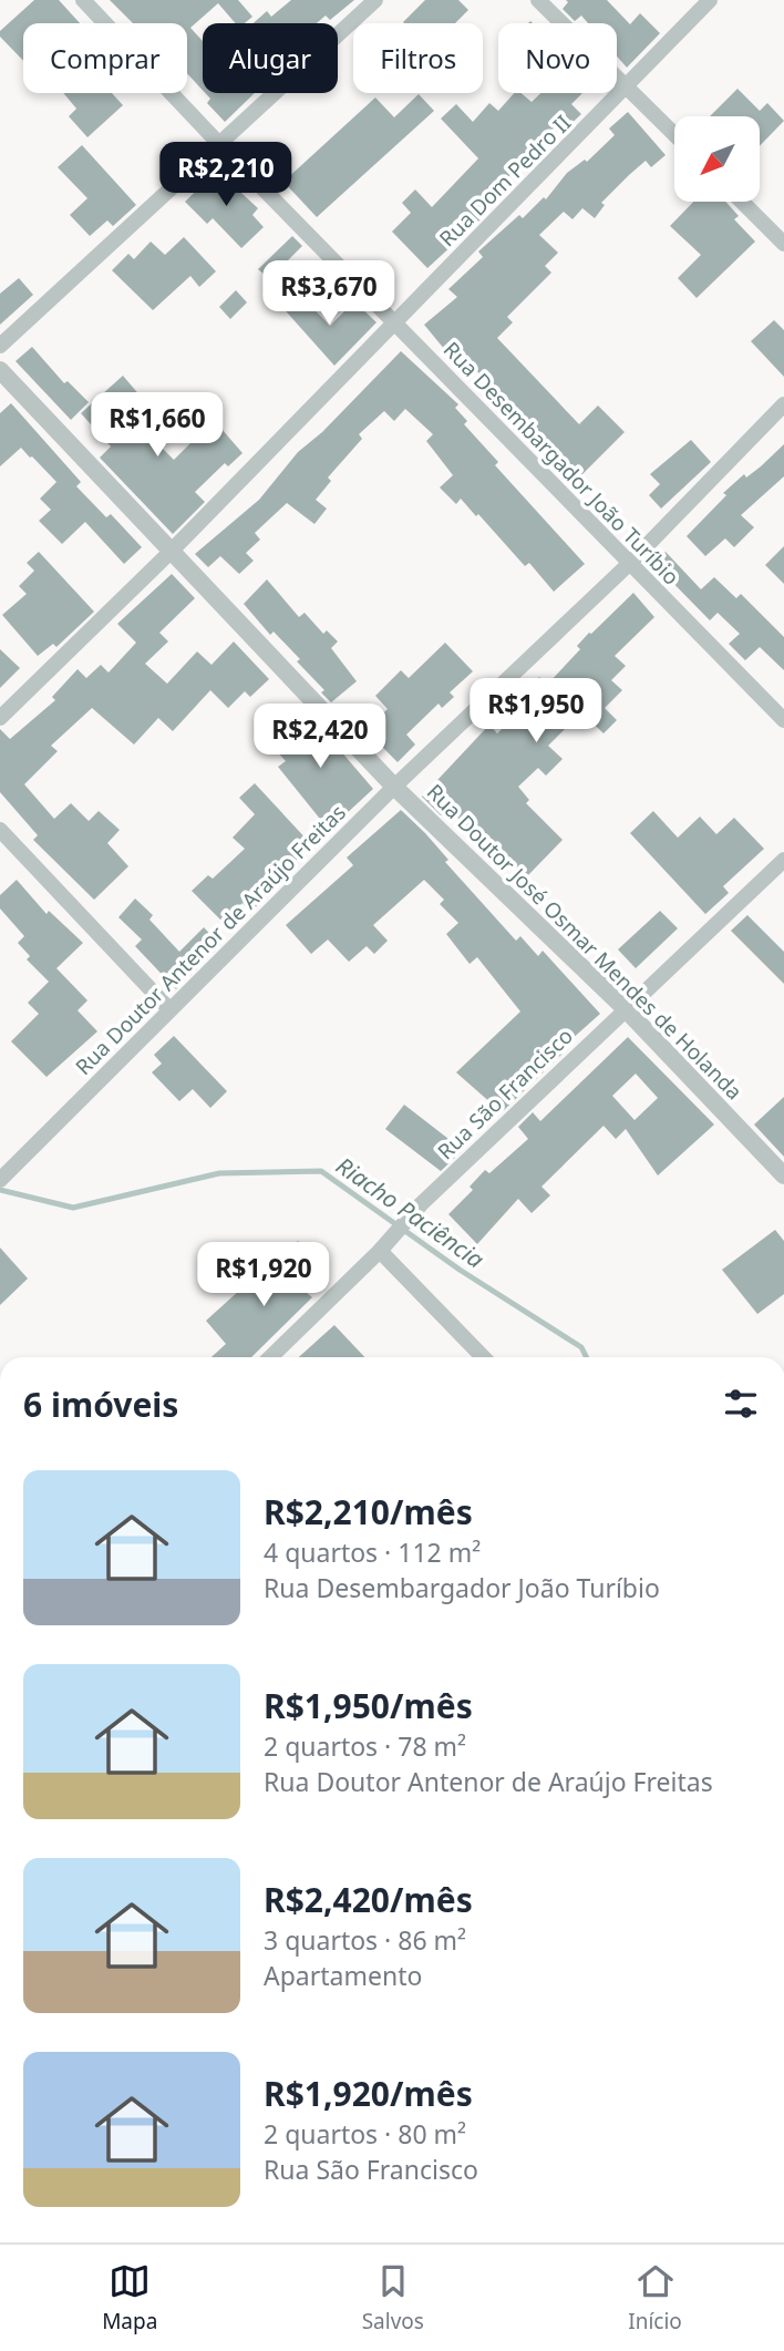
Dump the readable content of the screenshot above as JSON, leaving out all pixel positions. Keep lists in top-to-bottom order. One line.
{"streets":{"street":["Rua Dom Pedro II","Rua Desembargador João Turíbio","Rua Doutor Antenor de Araújo Freitas","Rua Doutor José Osmar Mendes de Holanda","Rua São Francisco"]},"crossings":[["Rua Dom Pedro II","Rua Desembargador João Turíbio"],["Rua Dom Pedro II","Rua Doutor José Osmar Mendes de Holanda"],["Rua Desembargador João Turíbio","Rua Doutor Antenor de Araújo Freitas"],["Rua Doutor Antenor de Araújo Freitas","Rua Doutor José Osmar Mendes de Holanda"],["Rua Doutor José Osmar Mendes de Holanda","Rua São Francisco"]],"water":["Riacho Paciência"],"north":"bottom left","page":{"chip":["Comprar","Alugar","Filtros","Novo"],"price":["R$2,210","R$3,670","R$1,660","R$1,950","R$2,420","R$1,920"],"heading":"6 imóveis","list":[{"name":"R$2,210/mês","note":"4 quartos · 112 m² · Rua Desembargador João Turíbio"},{"name":"R$1,950/mês","note":"2 quartos · 78 m² · Rua Doutor Antenor de Araújo Freitas"},{"name":"R$2,420/mês","note":"3 quartos · 86 m² · Apartamento"},{"name":"R$1,920/mês","note":"2 quartos · 80 m² · Rua São Francisco"}],"tabs":["Mapa","Salvos","Início"]}}
